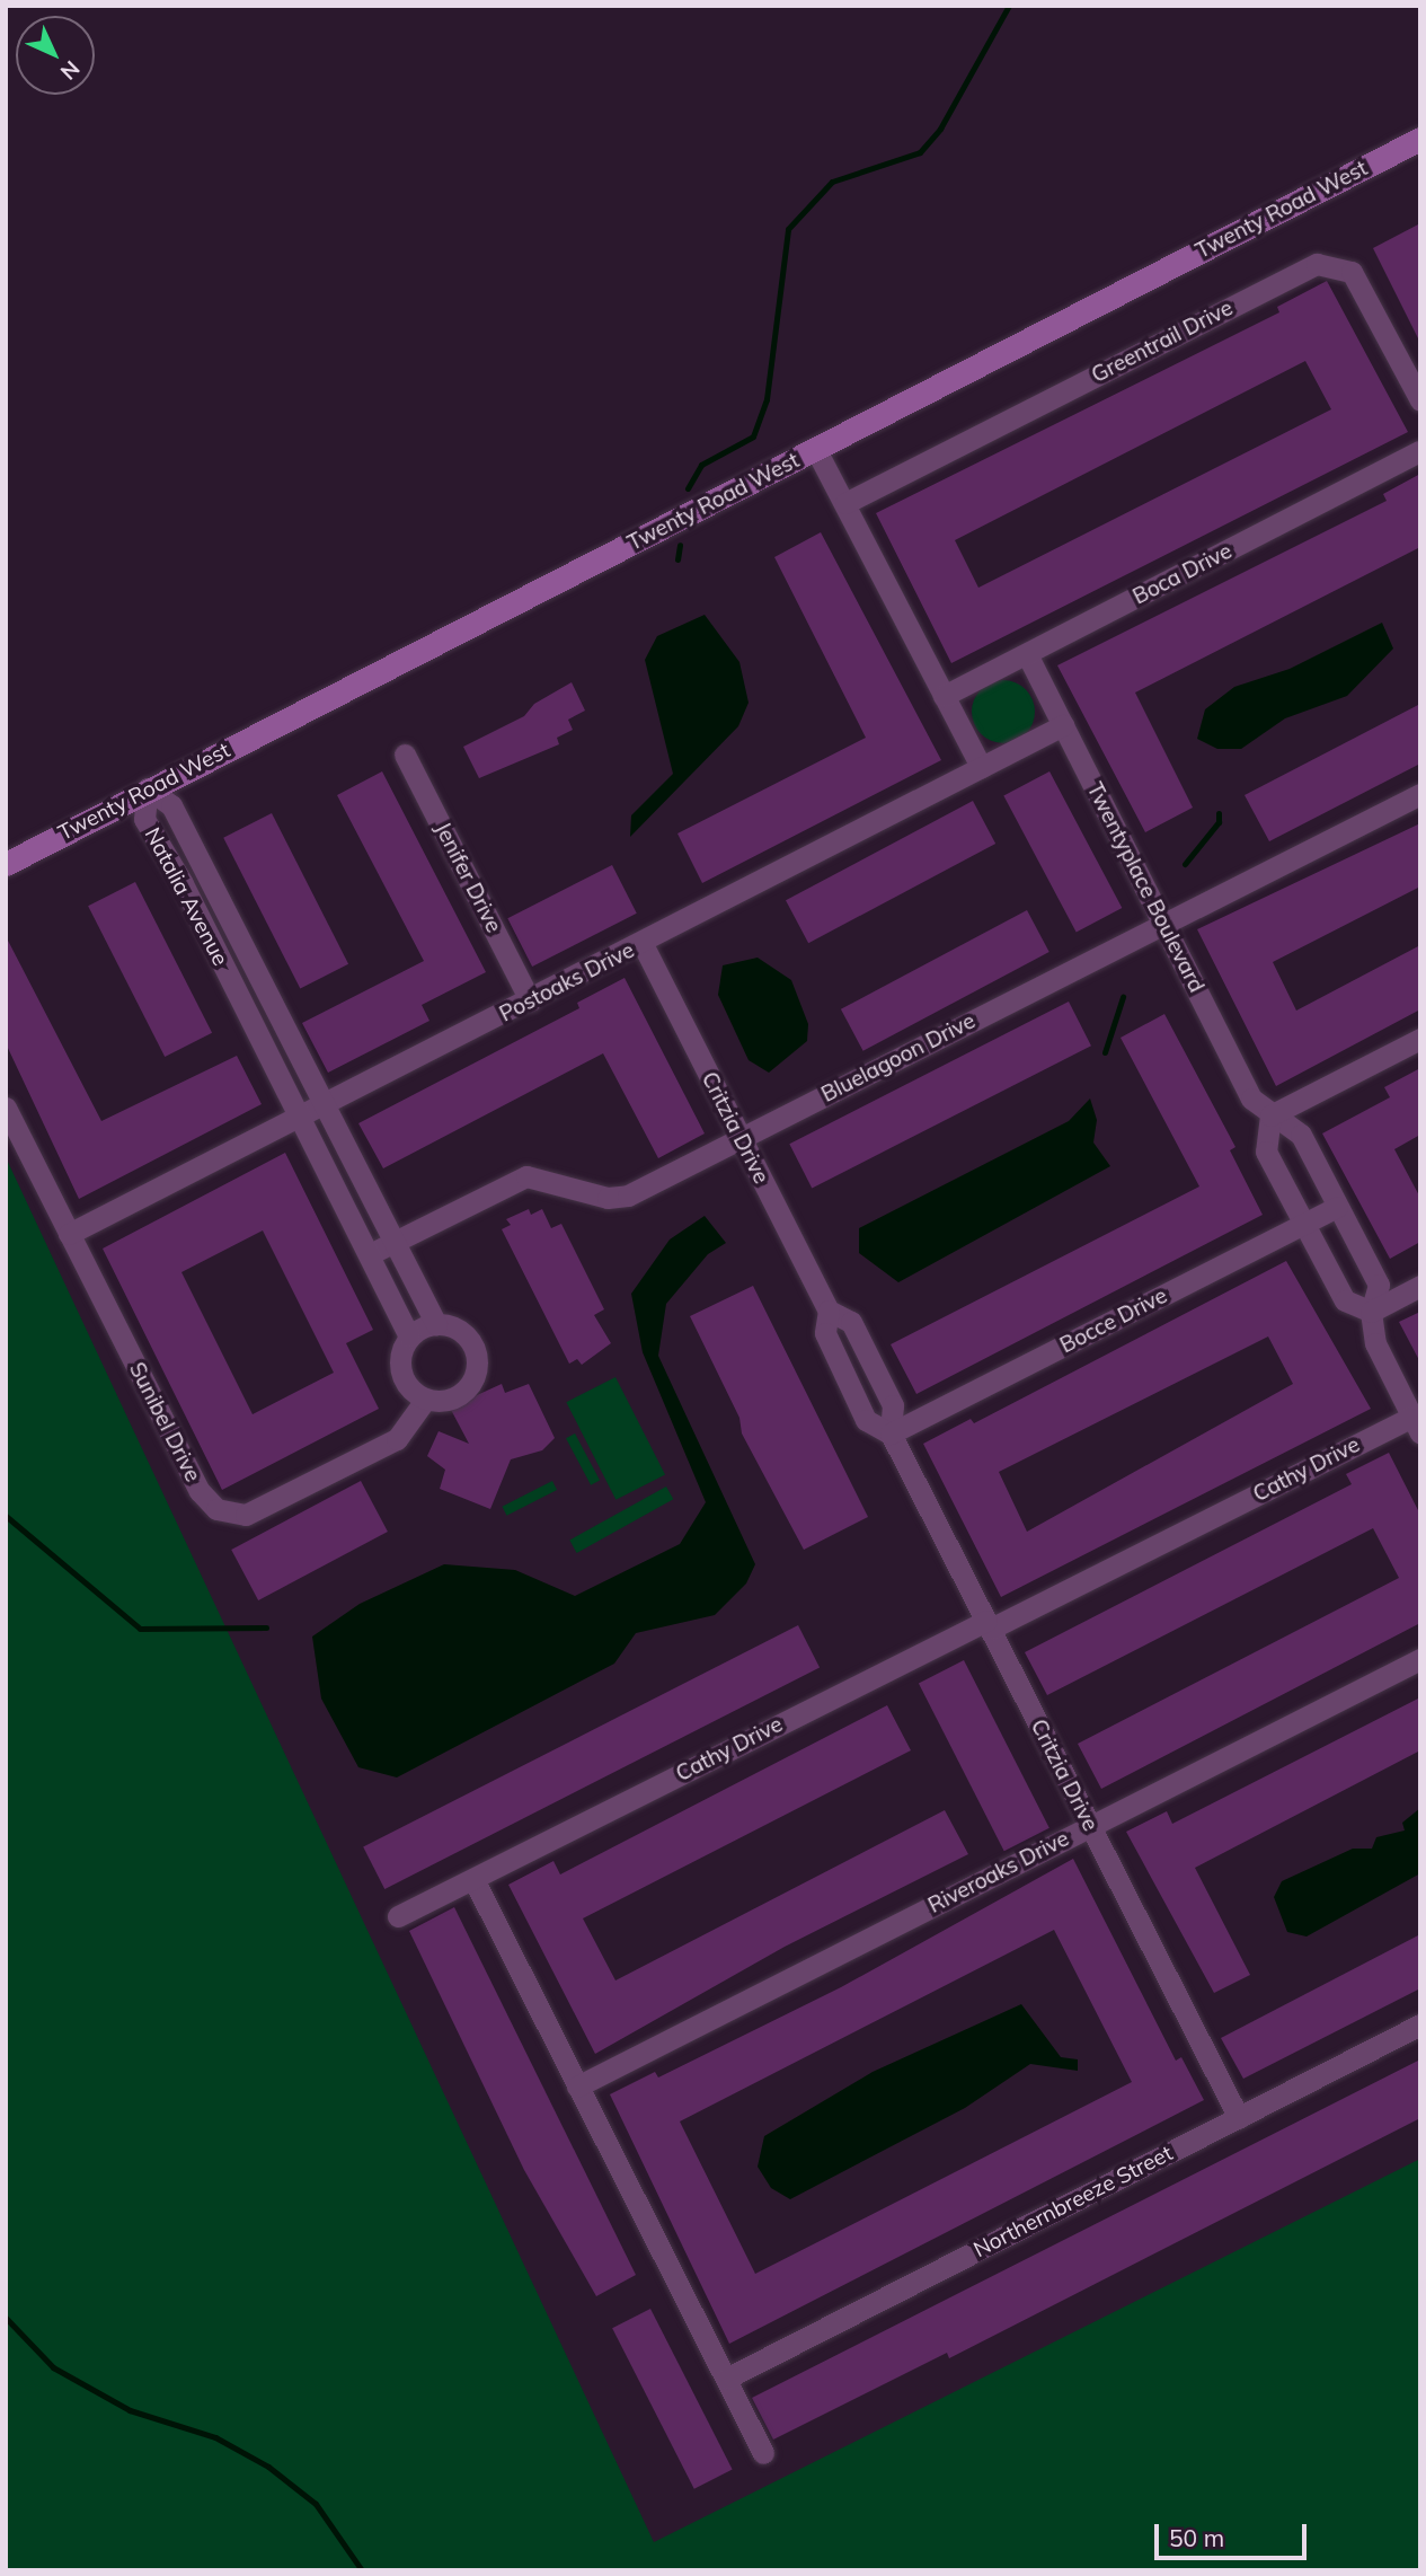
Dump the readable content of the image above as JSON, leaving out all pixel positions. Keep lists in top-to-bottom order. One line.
{"streets":{"street":["Twenty Road West","Greentrail Drive","Boca Drive","Jenifer Drive","Twentyplace Boulevard","Natalia Avenue","Postoaks Drive","Bluelagoon Drive","Critzia Drive","Bocce Drive","Sunibel Drive","Cathy Drive","Riveroaks Drive","Northernbreeze Street"]},"crossings":[["Twenty Road West","Natalia Avenue"],["Boca Drive","Twentyplace Boulevard"],["Jenifer Drive","Postoaks Drive"],["Twentyplace Boulevard","Postoaks Drive"],["Twentyplace Boulevard","Bluelagoon Drive"],["Twentyplace Boulevard","Bocce Drive"],["Twentyplace Boulevard","Cathy Drive"],["Natalia Avenue","Postoaks Drive"],["Natalia Avenue","Bluelagoon Drive"],["Natalia Avenue","Sunibel Drive"],["Postoaks Drive","Critzia Drive"],["Postoaks Drive","Sunibel Drive"],["Bluelagoon Drive","Critzia Drive"],["Critzia Drive","Bocce Drive"],["Critzia Drive","Cathy Drive"],["Critzia Drive","Riveroaks Drive"],["Critzia Drive","Northernbreeze Street"]],"scale_bar":"50 m","north":"bottom right"}
